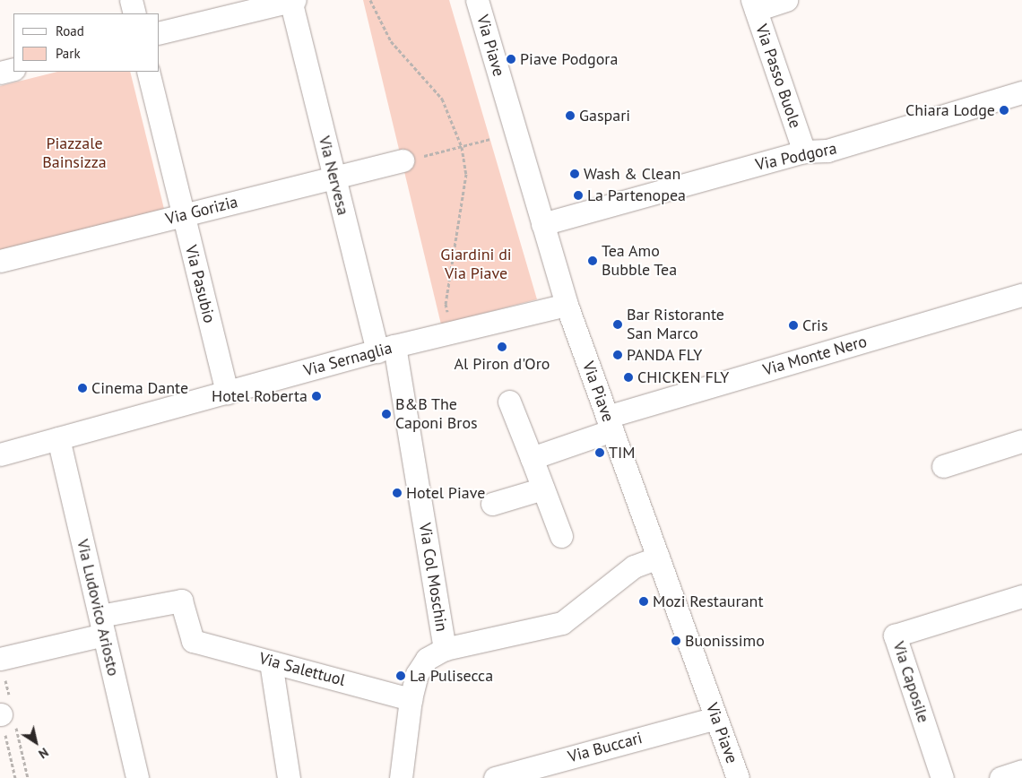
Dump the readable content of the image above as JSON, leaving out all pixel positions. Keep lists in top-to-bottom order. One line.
{"streets":{"street":["Via Piave","Via Passo Buole","Via Podgora","Via Nervesa","Via Gorizia","Via Pasubio","Via Monte Nero","Via Sernaglia","Via Col Moschin","Via Ludovico Ariosto","Via Salettuol","Via Caposile","Via Buccari"]},"crossings":[["Via Piave","Via Podgora"],["Via Piave","Via Monte Nero"],["Via Piave","Via Sernaglia"],["Via Piave","Via Buccari"],["Via Passo Buole","Via Podgora"],["Via Nervesa","Via Gorizia"],["Via Nervesa","Via Sernaglia"],["Via Nervesa","Via Col Moschin"],["Via Gorizia","Via Pasubio"],["Via Pasubio","Via Sernaglia"],["Via Sernaglia","Via Col Moschin"],["Via Sernaglia","Via Ludovico Ariosto"],["Via Ludovico Ariosto","Via Salettuol"]],"parks":["Piazzale Bainsizza","Giardini di Via Piave"],"places":["Piave Podgora","Chiara Lodge","Gaspari","Wash & Clean","La Partenopea","Tea Amo Bubble Tea","Bar Ristorante San Marco","Cris","Al Piron d'Oro","PANDA FLY","CHICKEN FLY","Cinema Dante","Hotel Roberta","B&B The Caponi Bros","TIM","Hotel Piave","Mozi Restaurant","Buonissimo","La Pulisecca"],"legend":["Road","Park"],"north":"bottom right"}
